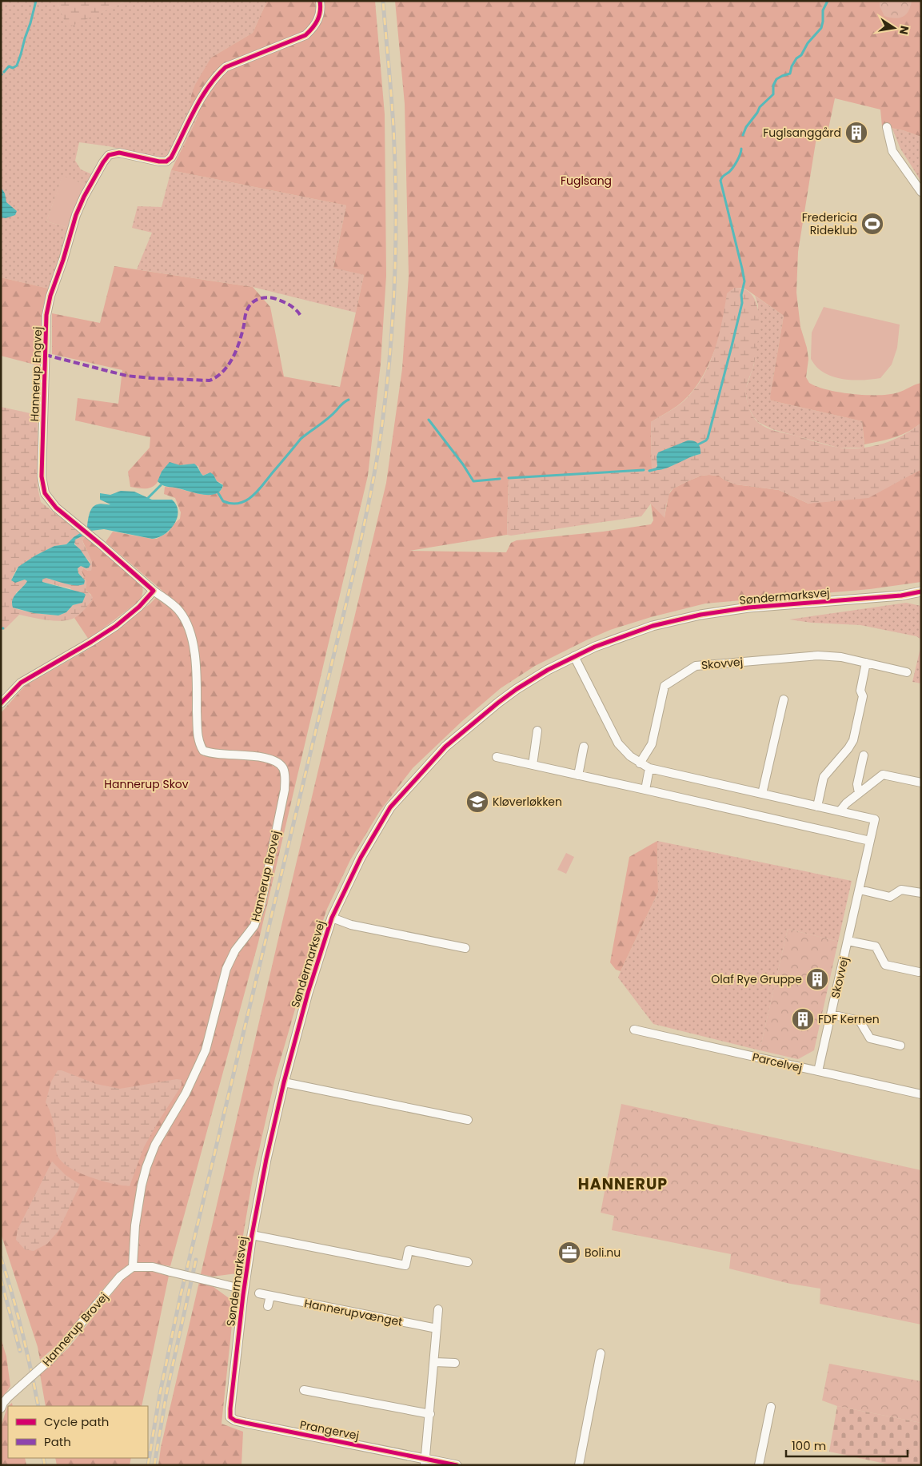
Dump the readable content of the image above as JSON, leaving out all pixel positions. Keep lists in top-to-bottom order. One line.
{"streets":{"street":["Hannerup Engvej","Søndermarksvej","Skovvej","Hannerup Brovej","Parcelvej","Hannerupvænget","Prangervej"]},"crossings":[["Hannerup Engvej","Hannerup Brovej"],["Søndermarksvej","Skovvej"],["Søndermarksvej","Prangervej"],["Skovvej","Parcelvej"]],"districts":["HANNERUP"],"parks":["Fuglsang","Hannerup Skov"],"places":{"building":["Fuglsanggård","Olaf Rye Gruppe","FDF Kernen"],"sports":["Fredericia Rideklub"],"school or university":["Kløverløkken"],"office":["Boli.nu"]},"legend":["Cycle path","Path"],"scale_bar":"100 m","north":"right"}
